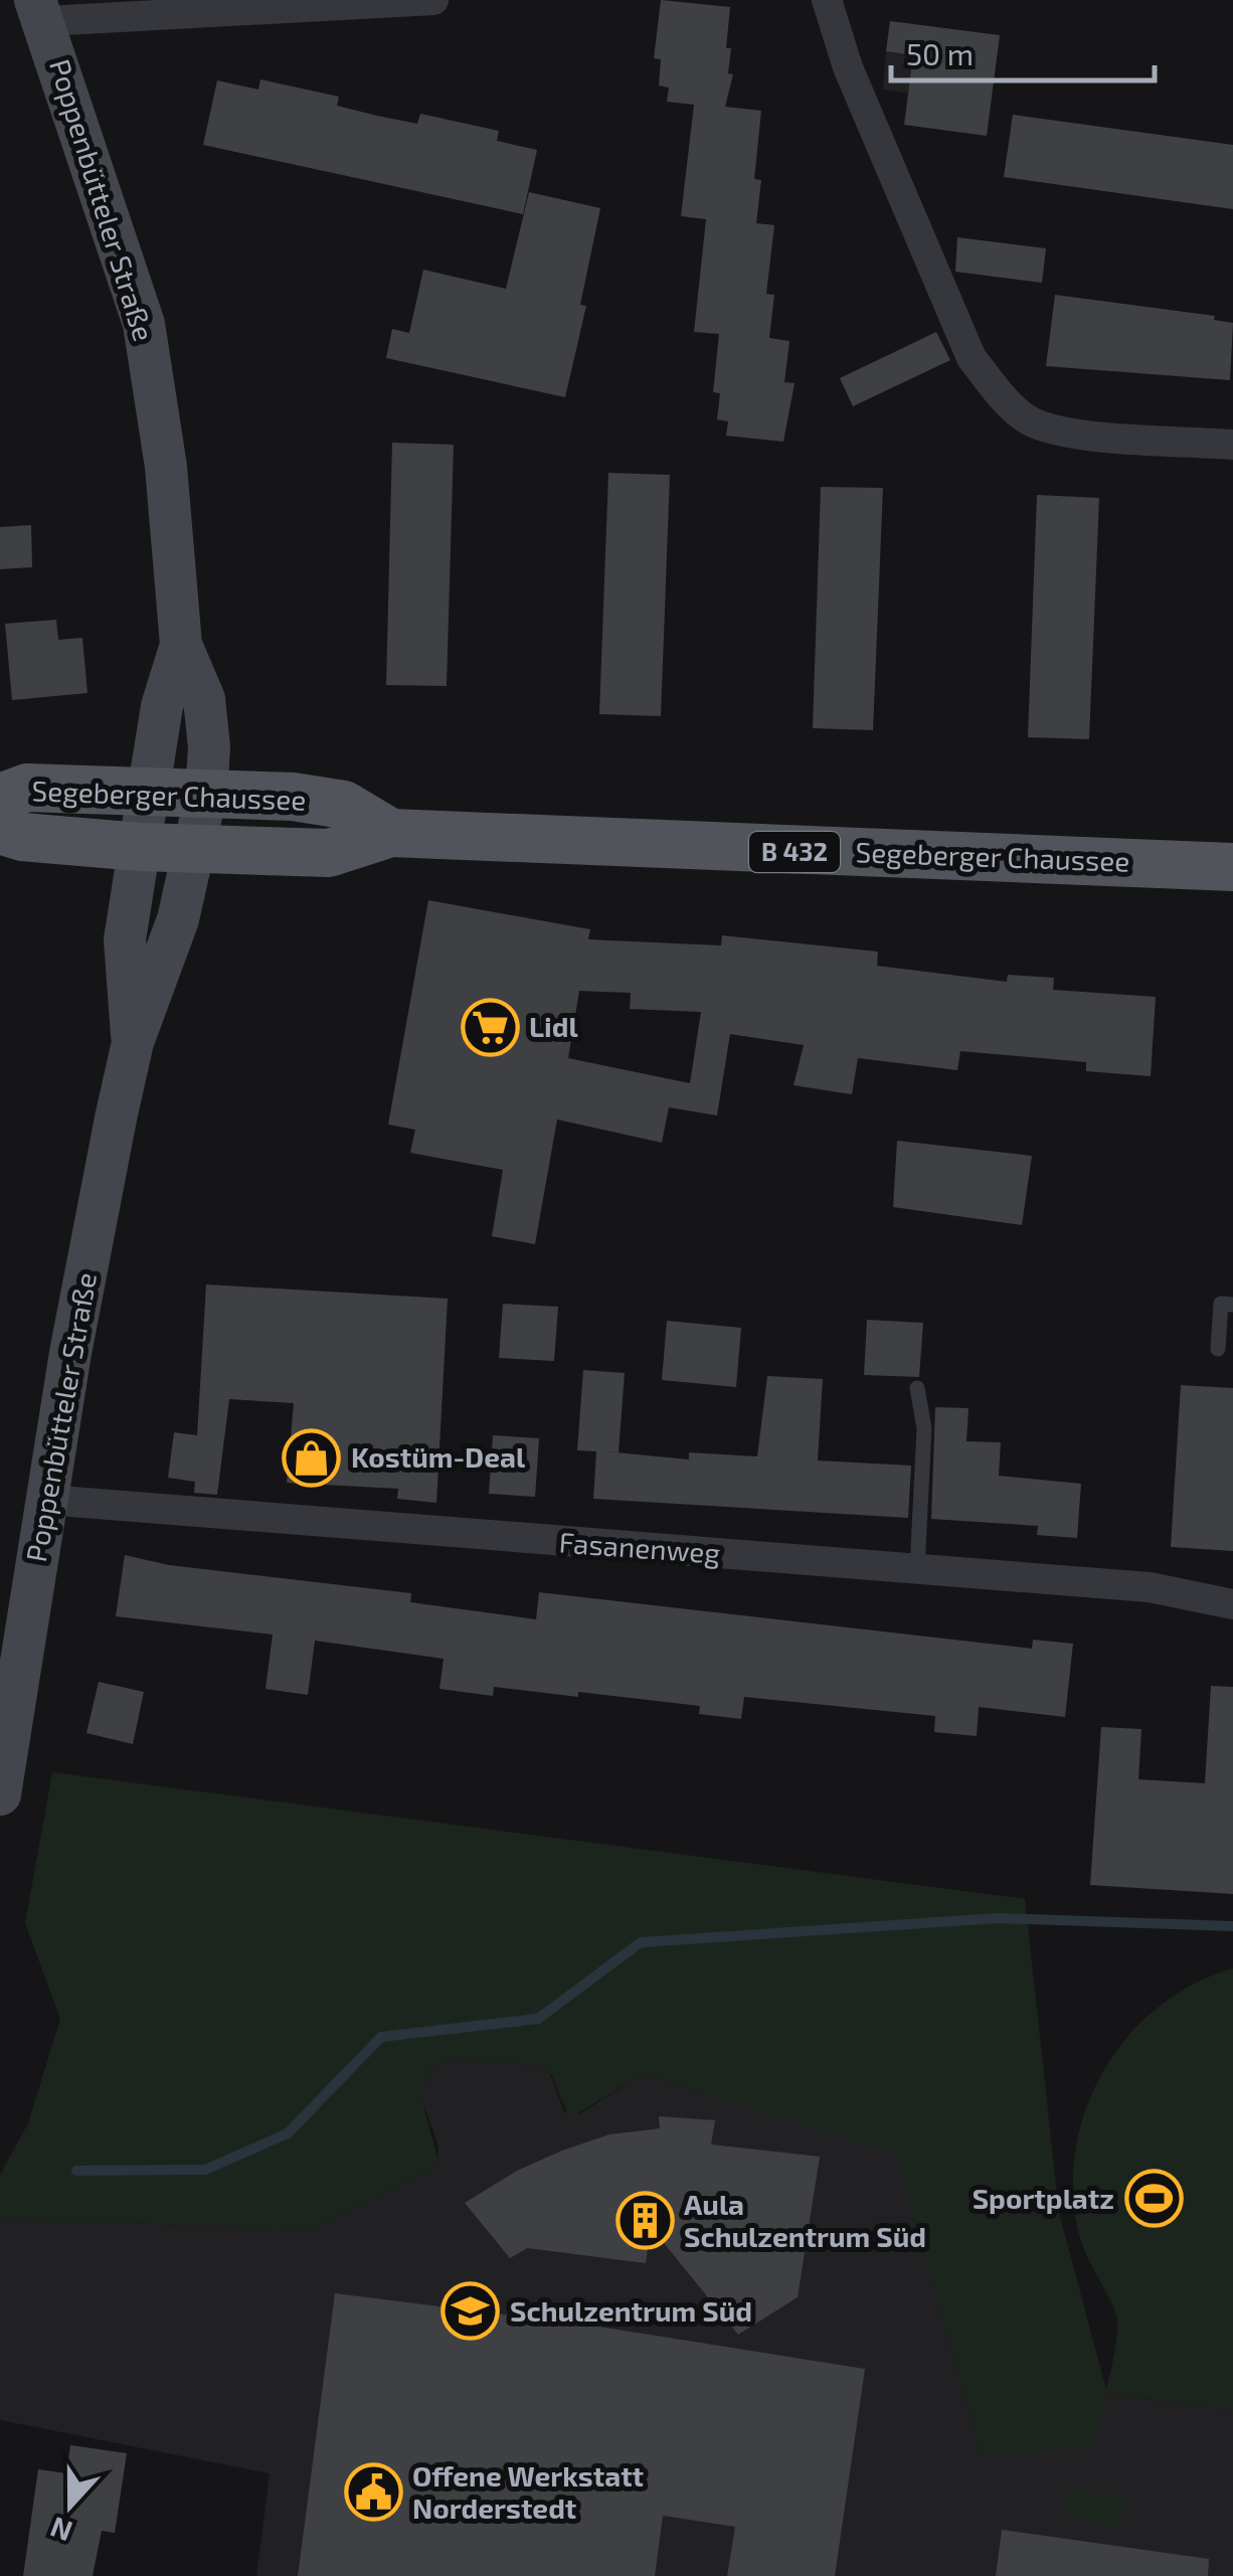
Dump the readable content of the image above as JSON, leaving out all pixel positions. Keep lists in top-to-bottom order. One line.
{"streets":{"main road":["Poppenbütteler Straße","Segeberger Chaussee","B 432"],"street":["Fasanenweg"]},"crossings":[["Poppenbütteler Straße","Segeberger Chaussee"],["Poppenbütteler Straße","Fasanenweg"]],"places":{"supermarket":["Lidl"],"shop":["Kostüm-Deal"],"sports":["Sportplatz"],"building":["Aula Schulzentrum Süd"],"school or university":["Schulzentrum Süd"],"public building":["Offene Werkstatt Norderstedt"]},"scale_bar":"50 m","north":"bottom"}
